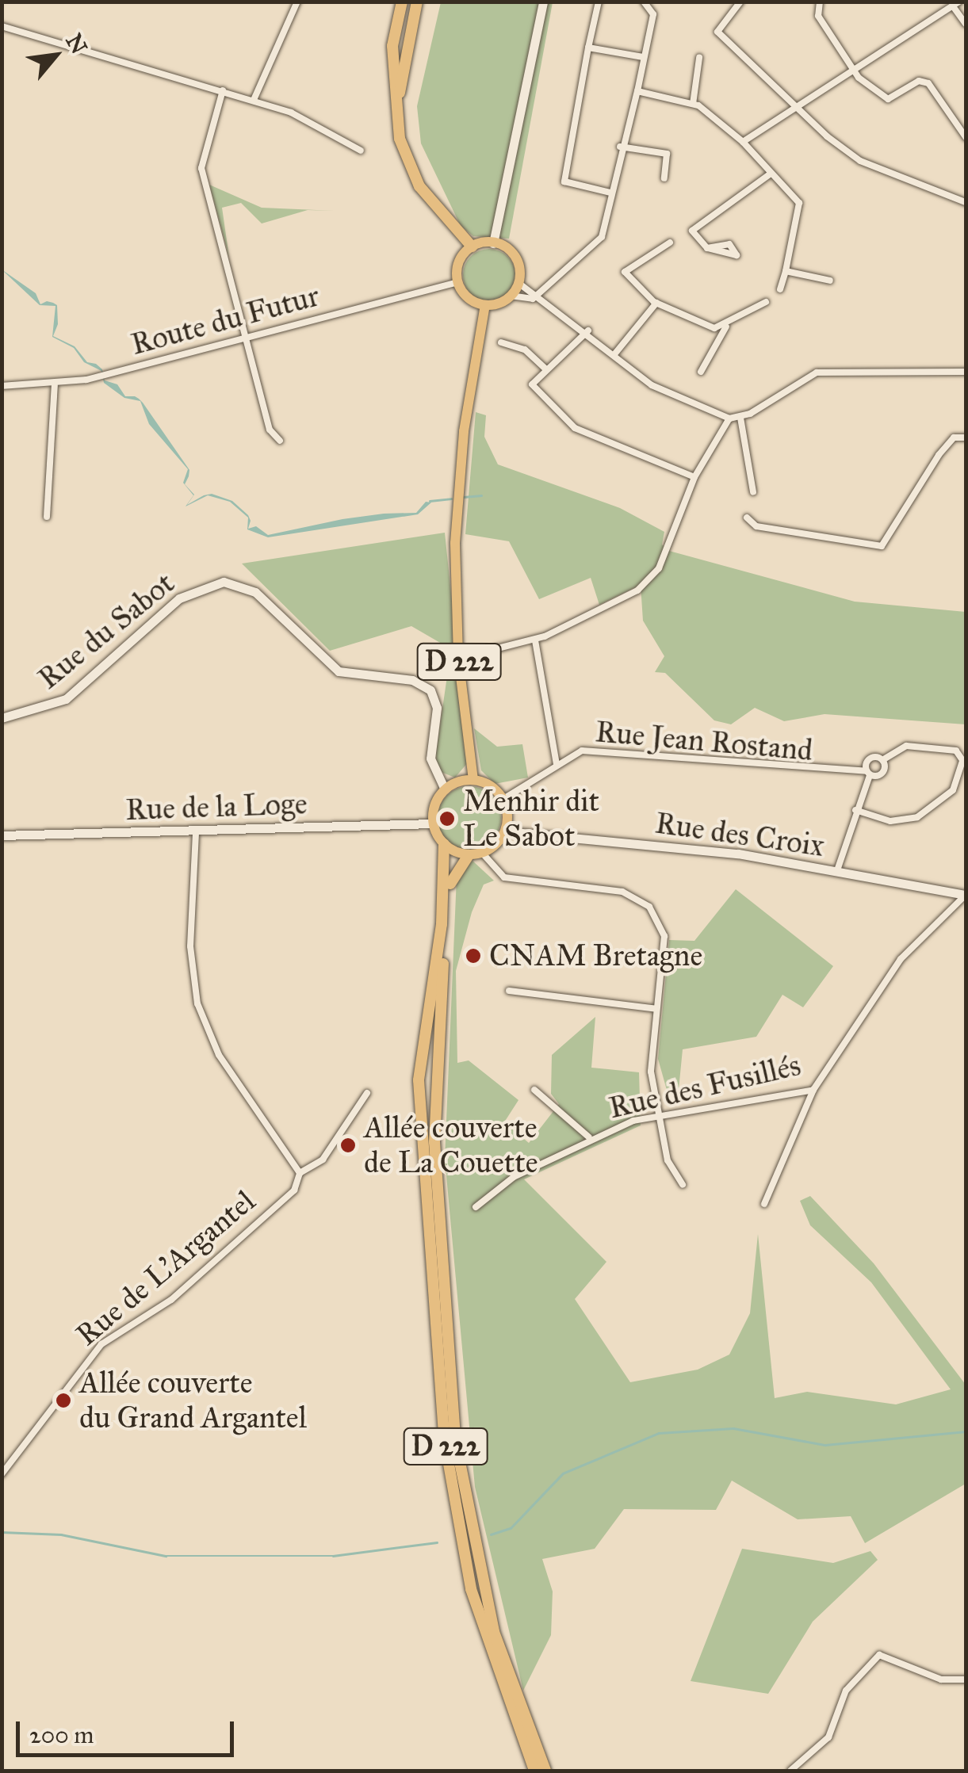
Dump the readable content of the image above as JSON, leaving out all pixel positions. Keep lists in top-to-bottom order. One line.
{"streets":{"highway":["D 222"],"main road":["Rue du Sabot","Rue de la Loge","Rue des Croix"],"street":["Route du Futur","Rue Jean Rostand","Rue des Fusillés","Rue de L'Argantel"]},"crossings":[["Route du Futur","D 222"],["Rue du Sabot","D 222"],["Rue du Sabot","Rue Jean Rostand"],["Rue du Sabot","Rue de la Loge"],["Rue du Sabot","Rue des Croix"],["D 222","Rue Jean Rostand"],["D 222","Rue de la Loge"],["D 222","Rue des Croix"],["Rue Jean Rostand","Rue de la Loge"],["Rue Jean Rostand","Rue des Croix"],["Rue de la Loge","Rue des Croix"],["Rue des Croix","Rue des Fusillés"]],"places":["Menhir dit Le Sabot","CNAM Bretagne","Allée couverte de La Couette","Allée couverte du Grand Argantel"],"scale_bar":"200 m","north":"top right"}
